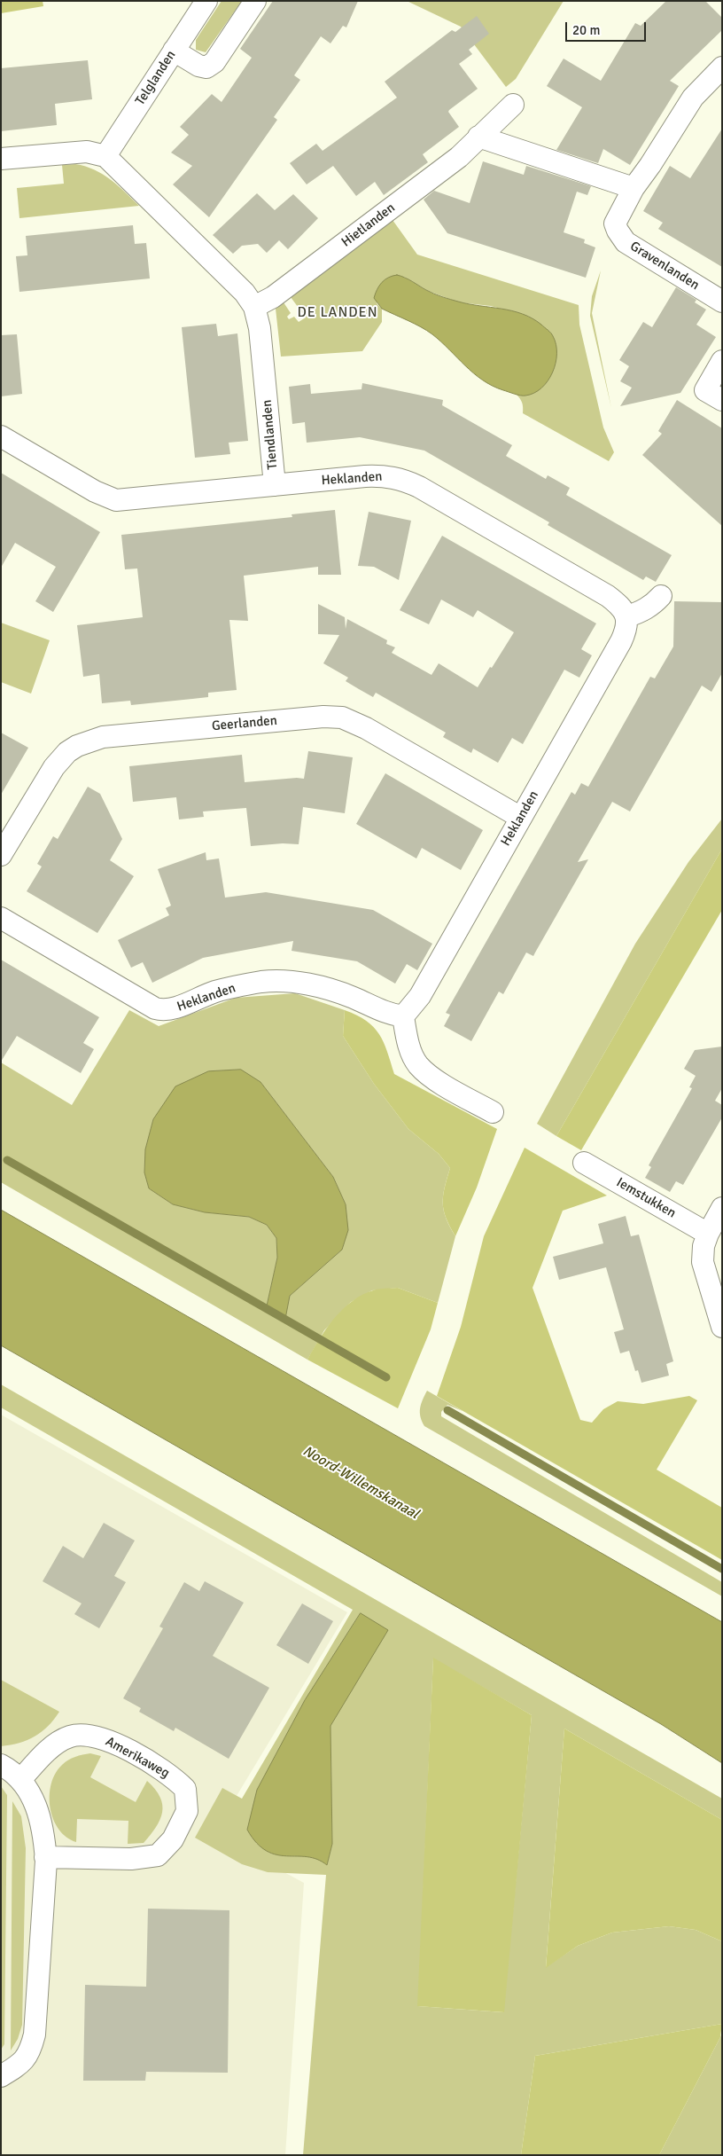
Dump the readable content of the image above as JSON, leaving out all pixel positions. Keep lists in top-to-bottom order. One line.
{"streets":{"street":["Telglanden","Hietlanden","Gravenlanden","Tiendlanden","Heklanden","Geerlanden","Iemstukken","Amerikaweg"]},"crossings":[["Telglanden","Tiendlanden"],["Hietlanden","Tiendlanden"],["Tiendlanden","Heklanden"],["Heklanden","Geerlanden"]],"districts":["DE LANDEN"],"water":["Noord-Willemskanaal"],"scale_bar":"20 m"}
